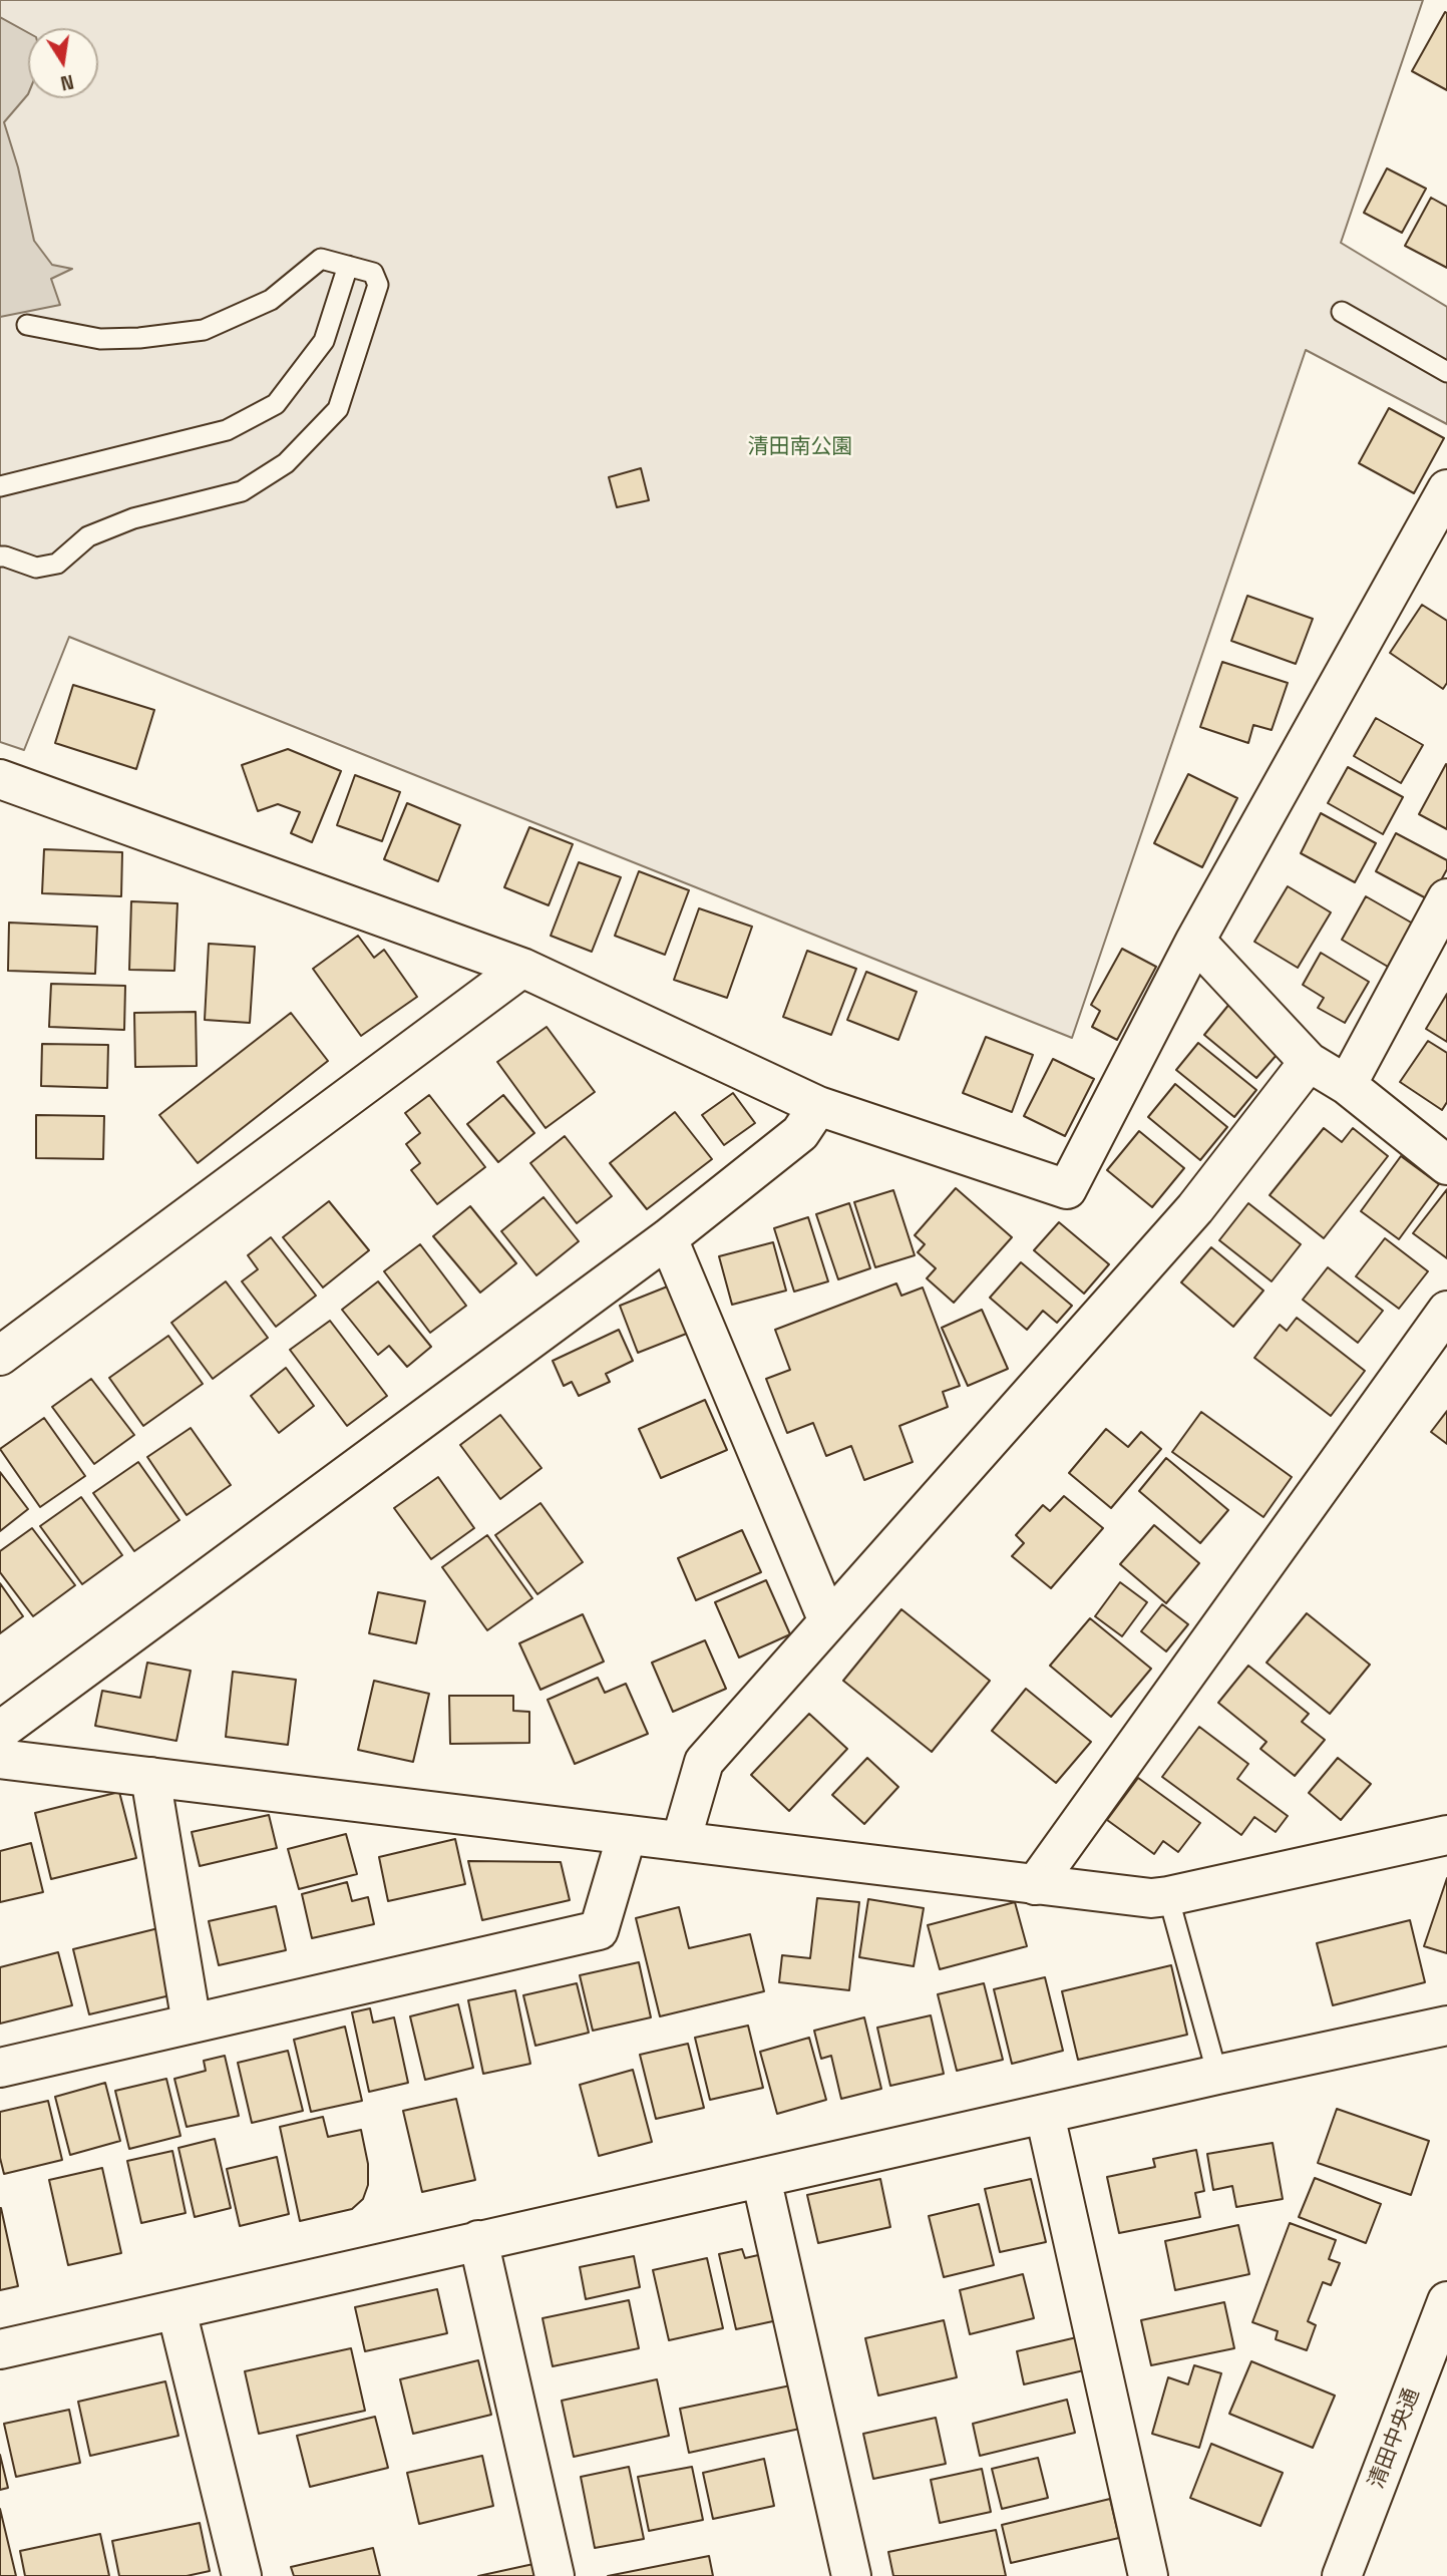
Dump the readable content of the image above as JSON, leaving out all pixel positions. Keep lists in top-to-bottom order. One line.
{"streets":{"street":["清田中央通"]},"parks":["清田南公園"],"north":"bottom"}
